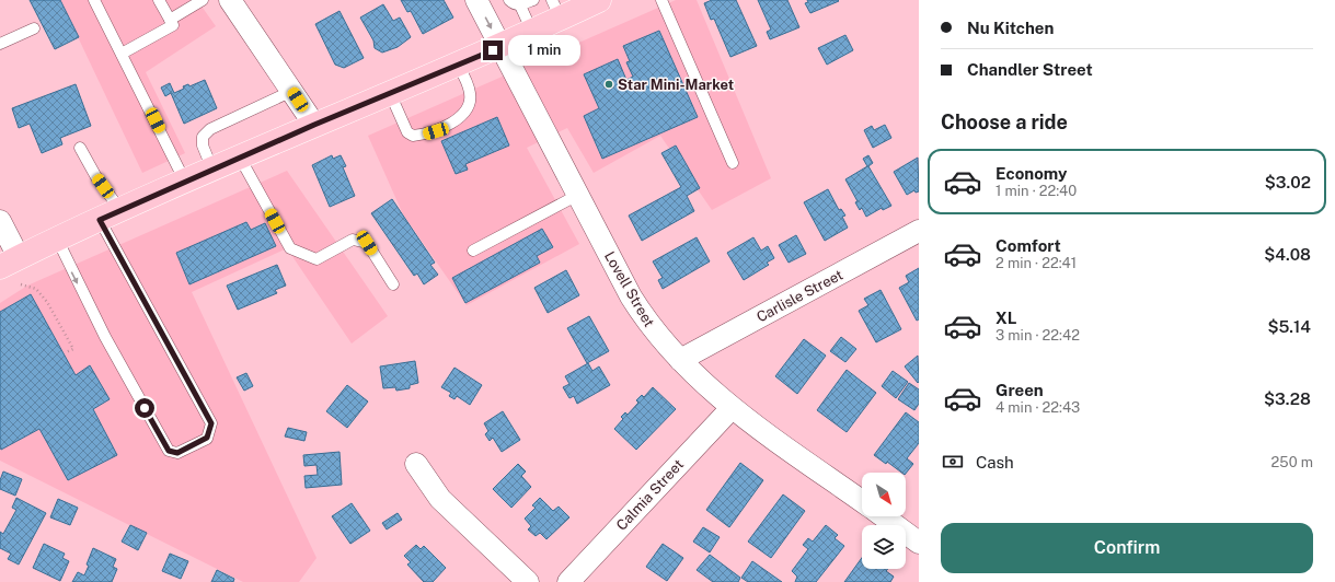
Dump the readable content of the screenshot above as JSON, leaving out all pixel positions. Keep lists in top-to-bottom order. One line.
{"streets":{"street":["Lovell Street","Carlisle Street","Calmia Street"]},"crossings":[["Lovell Street","Carlisle Street"],["Lovell Street","Calmia Street"]],"places":["Star Mini-Market"],"north":"bottom right","page":{"banner":["Nu Kitchen","Chandler Street"],"bubble":"1 min","heading":"Choose a ride","list":[{"name":"Economy","note":"1 min · 22:40","value":"$3.02"},{"name":"Comfort","note":"2 min · 22:41","value":"$4.08"},{"name":"XL","note":"3 min · 22:42","value":"$5.14"},{"name":"Green","note":"4 min · 22:43","value":"$3.28"}],"pay":["Cash","250 m"],"buttons":"Confirm"}}
